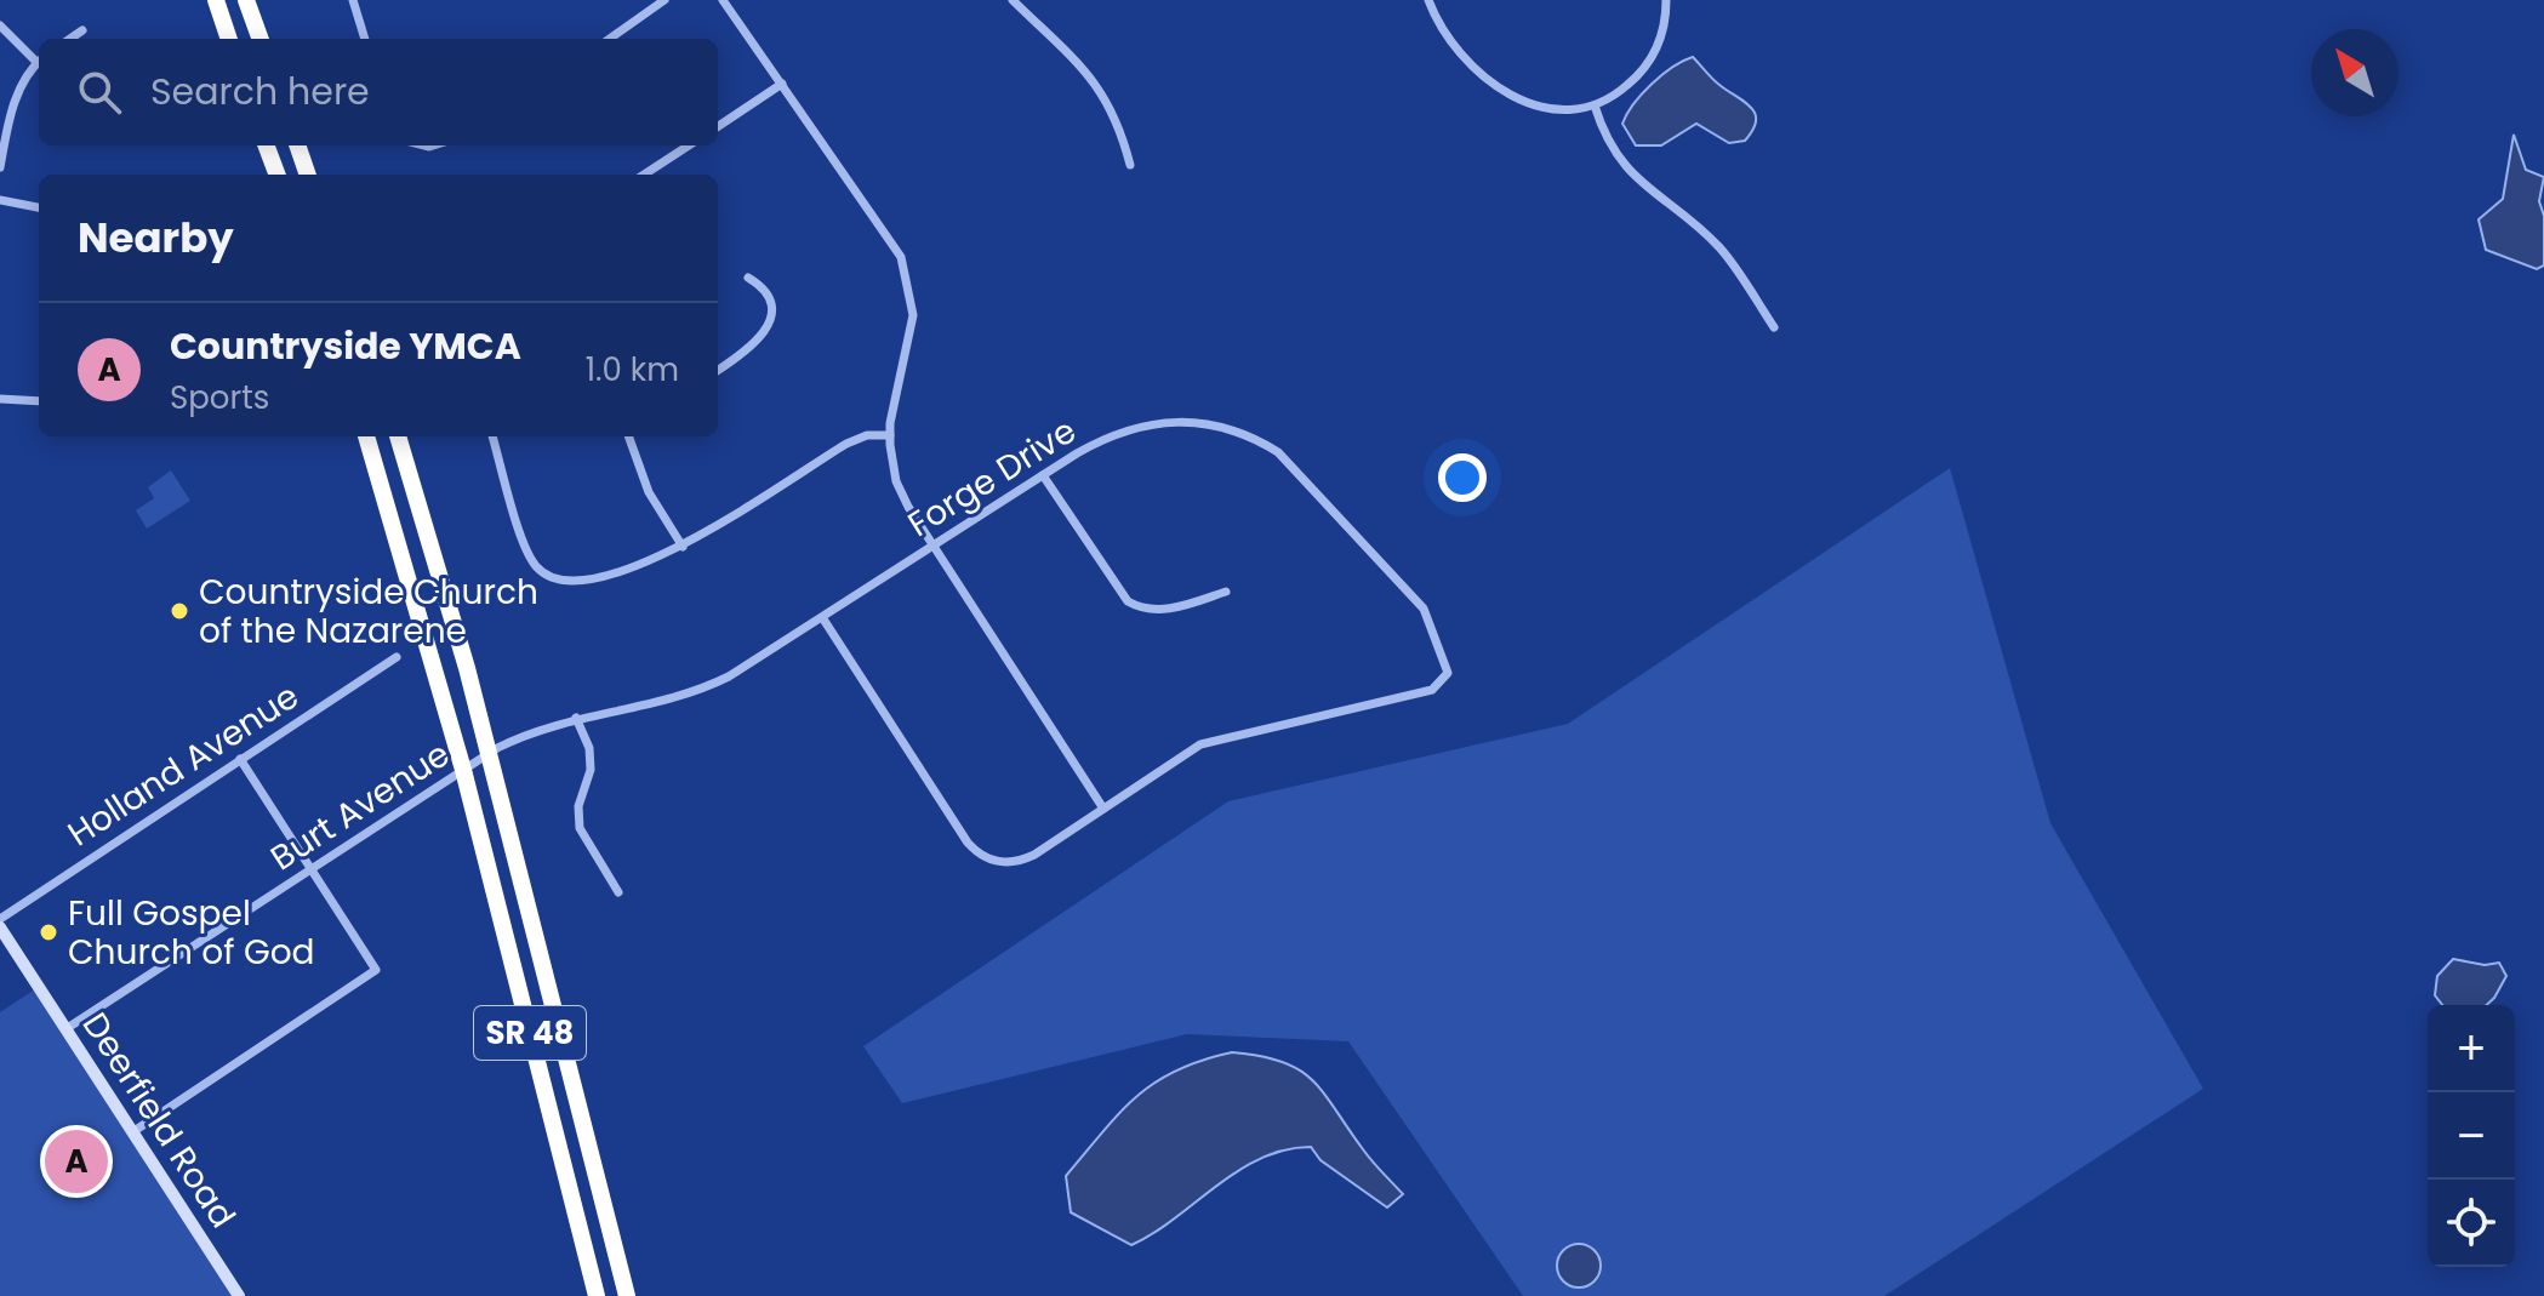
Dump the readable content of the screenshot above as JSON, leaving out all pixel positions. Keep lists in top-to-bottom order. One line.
{"streets":{"highway":["SR 48"],"street":["Forge Drive","Holland Avenue","Burt Avenue","Deerfield Road"]},"crossings":[["Forge Drive","Burt Avenue"],["Forge Drive","SR 48"],["Burt Avenue","SR 48"],["Burt Avenue","Deerfield Road"]],"places":["Countryside Church of the Nazarene","Full Gospel Church of God"],"north":"top left","page":{"search":"Search here","heading":"Nearby","list":[{"mark":"A","name":"Countryside YMCA","note":"Sports","value":"1.0 km"}],"map_buttons":["+","−"],"pins":"A"}}
